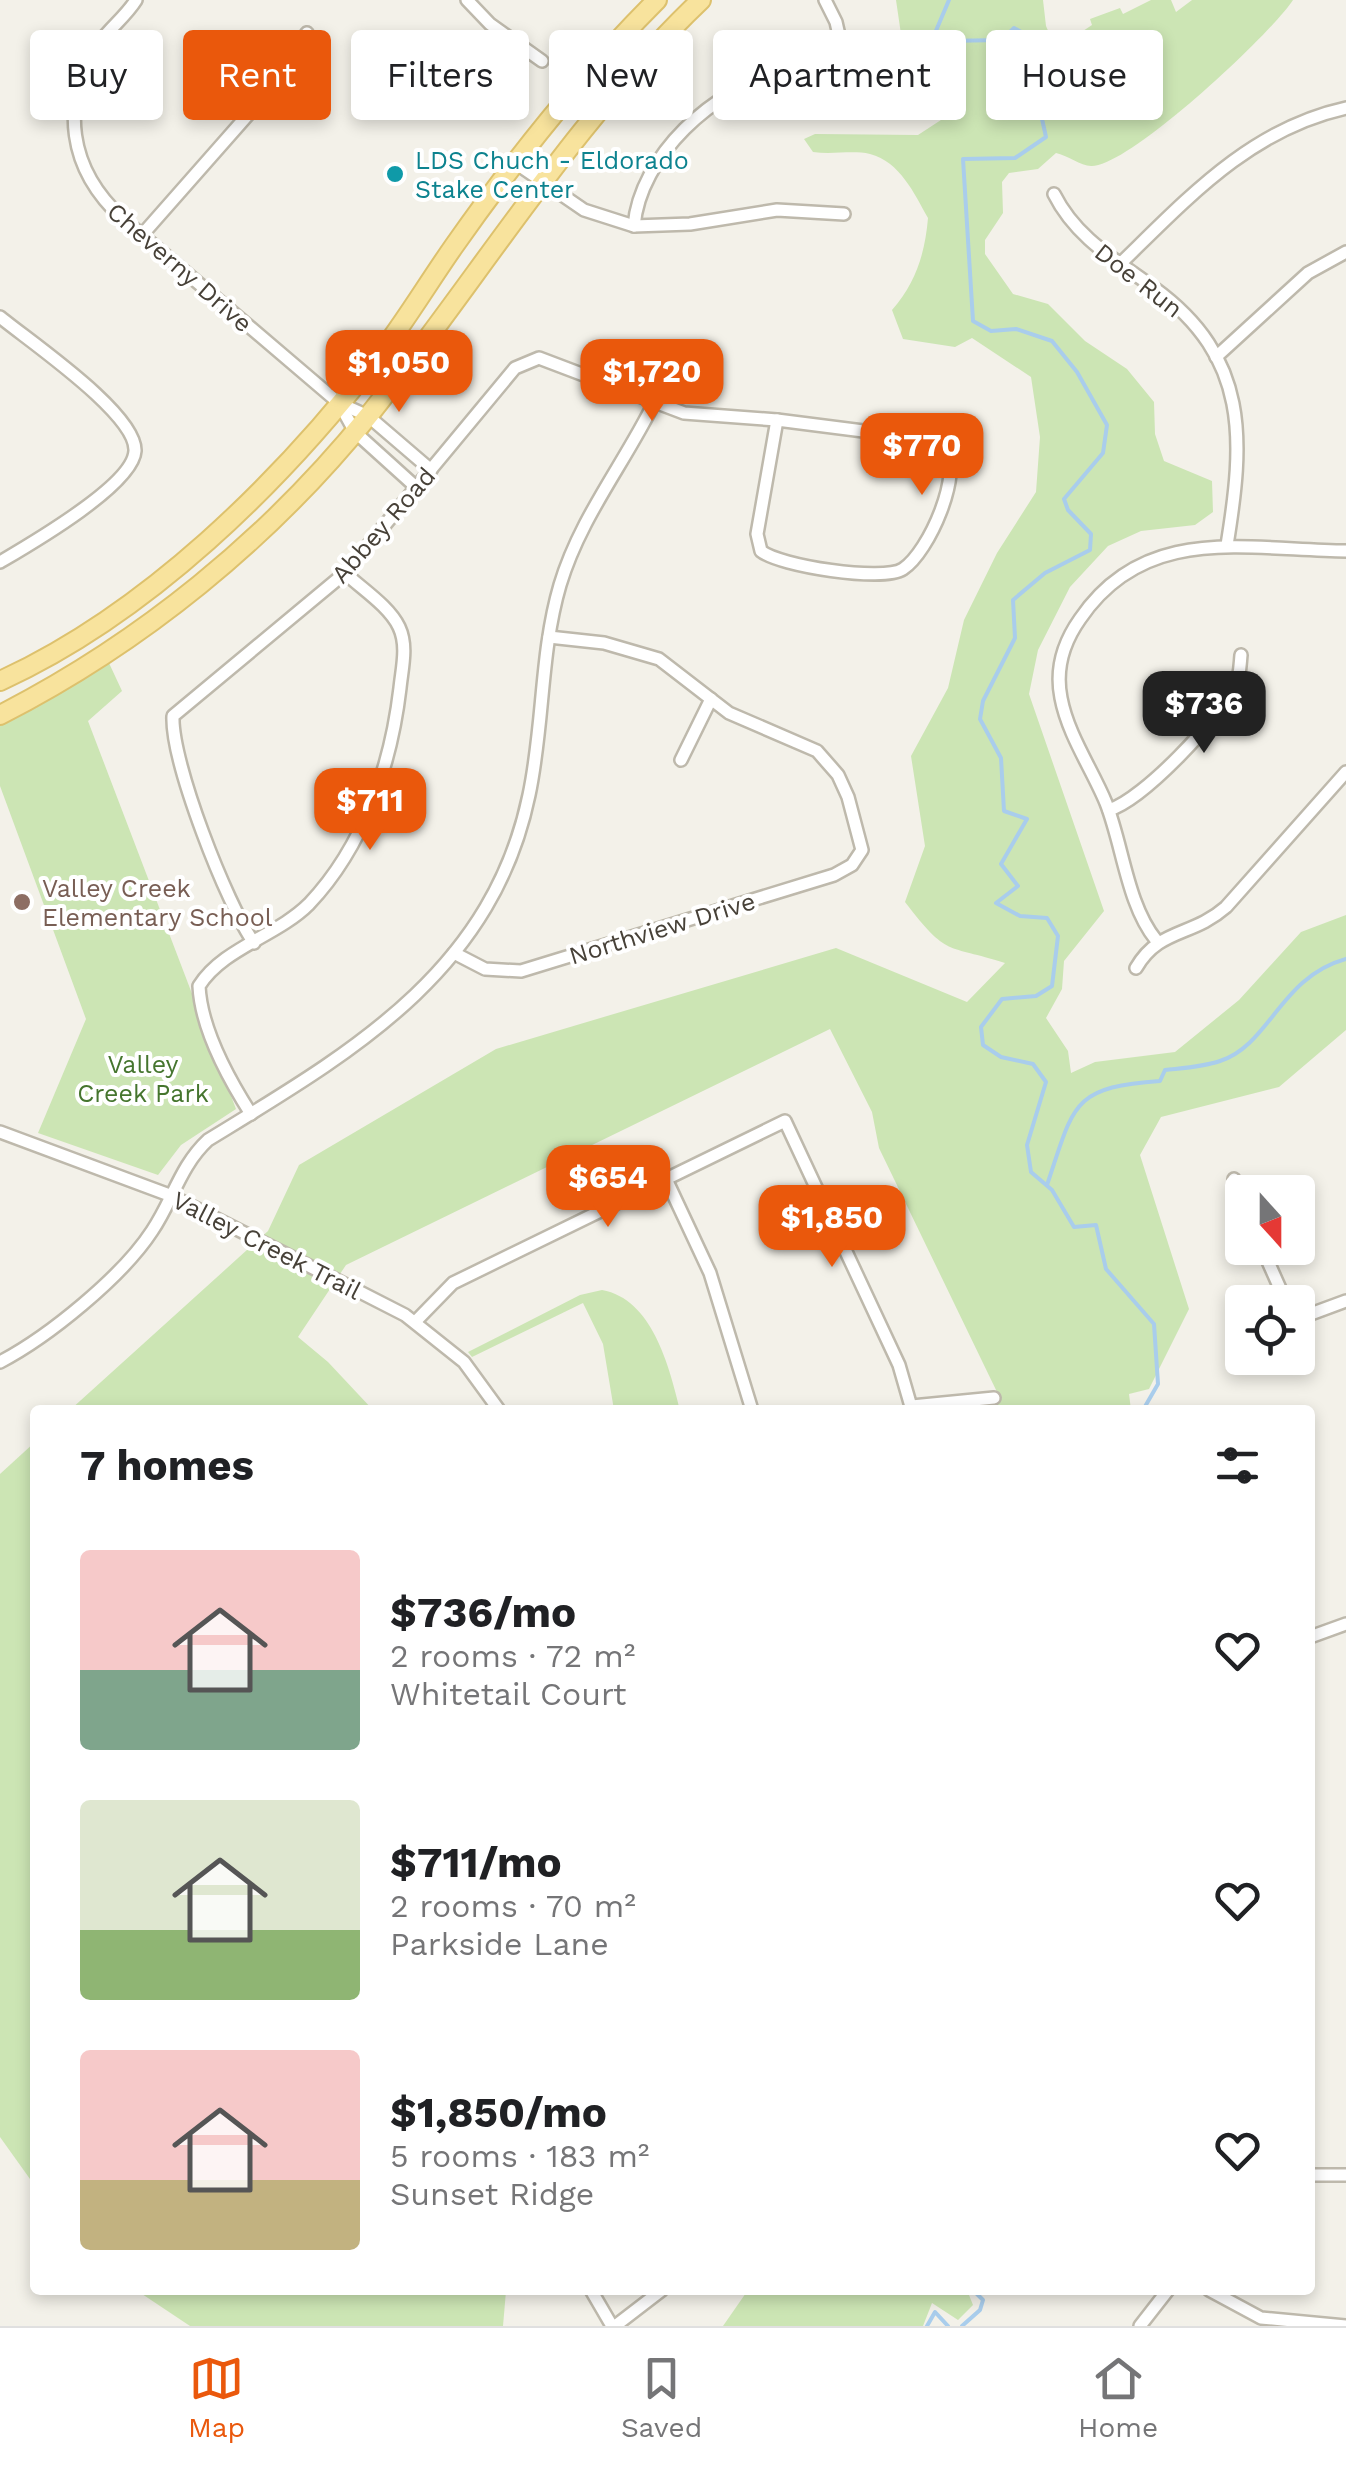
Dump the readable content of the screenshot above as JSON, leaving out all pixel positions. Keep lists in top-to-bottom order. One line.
{"streets":{"street":["Cheverny Drive","Doe Run","Abbey Road","Northview Drive","Valley Creek Trail"]},"crossings":[["Cheverny Drive","Abbey Road"]],"parks":["Valley Creek Park"],"places":["LDS Chuch - Eldorado Stake Center","Valley Creek Elementary School"],"north":"bottom","page":{"chip":["Buy","Rent","Filters","New","Apartment","House"],"price":["$1,050","$1,720","$770","$736","$711","$654","$1,850"],"heading":"7 homes","list":[{"name":"$736/mo","note":"2 rooms · 72 m² · Whitetail Court"},{"name":"$711/mo","note":"2 rooms · 70 m² · Parkside Lane"},{"name":"$1,850/mo","note":"5 rooms · 183 m² · Sunset Ridge"}],"tabs":["Map","Saved","Home"]}}
